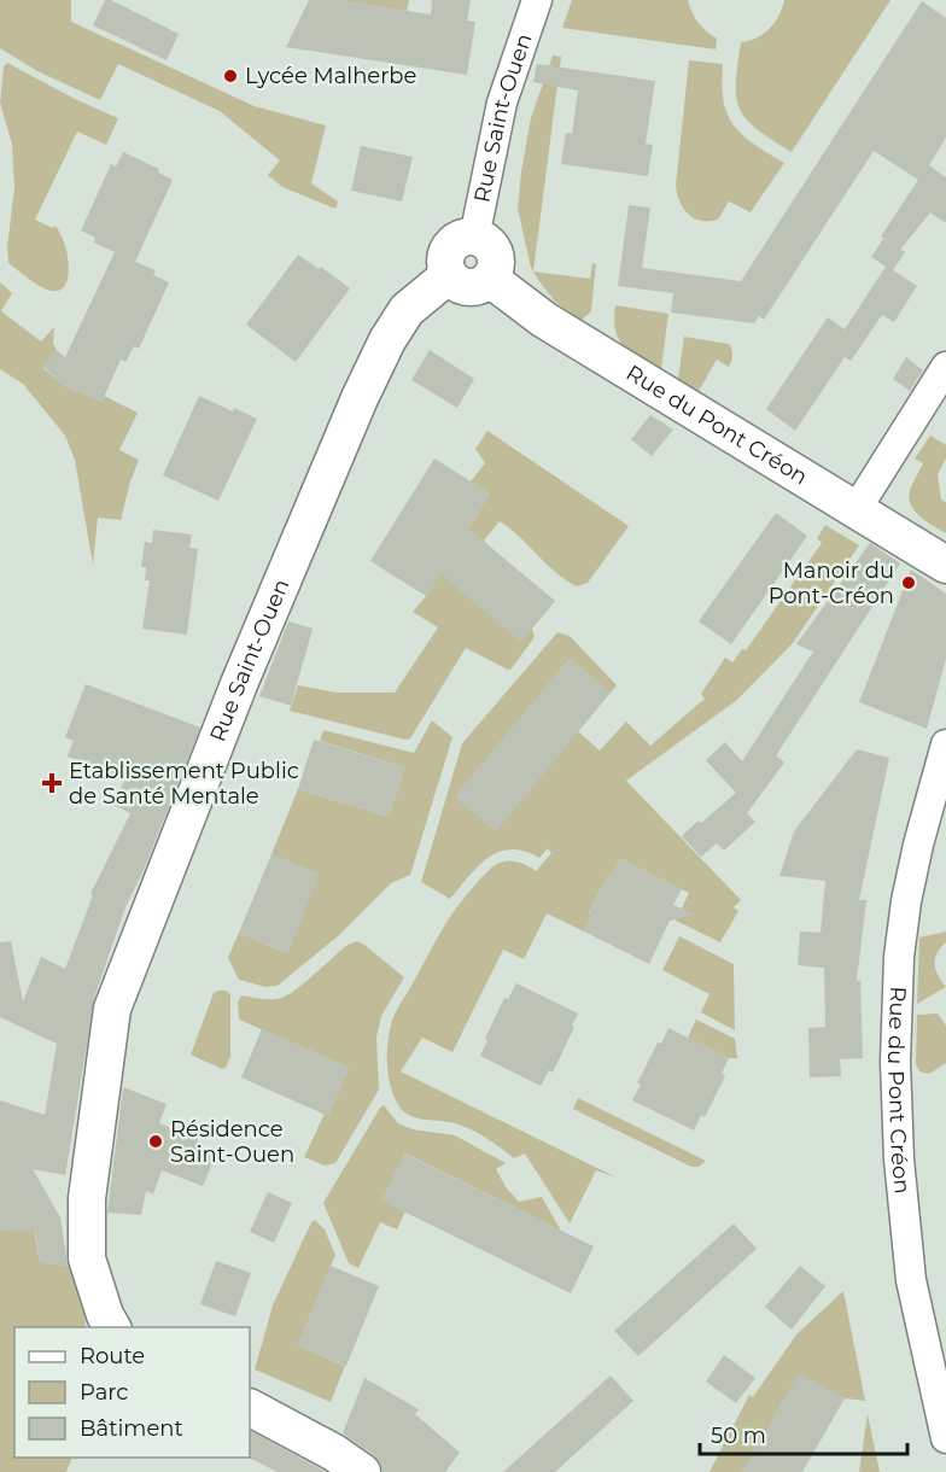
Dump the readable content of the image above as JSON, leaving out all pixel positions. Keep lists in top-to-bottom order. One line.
{"streets":{"street":["Rue Saint-Ouen","Rue du Pont Créon"]},"crossings":[["Rue Saint-Ouen","Rue du Pont Créon"]],"places":{"other":["Lycée Malherbe","Manoir du Pont-Créon","Résidence Saint-Ouen"],"health":["Etablissement Public de Santé Mentale"]},"legend":["Route","Parc","Bâtiment"],"scale_bar":"50 m"}
